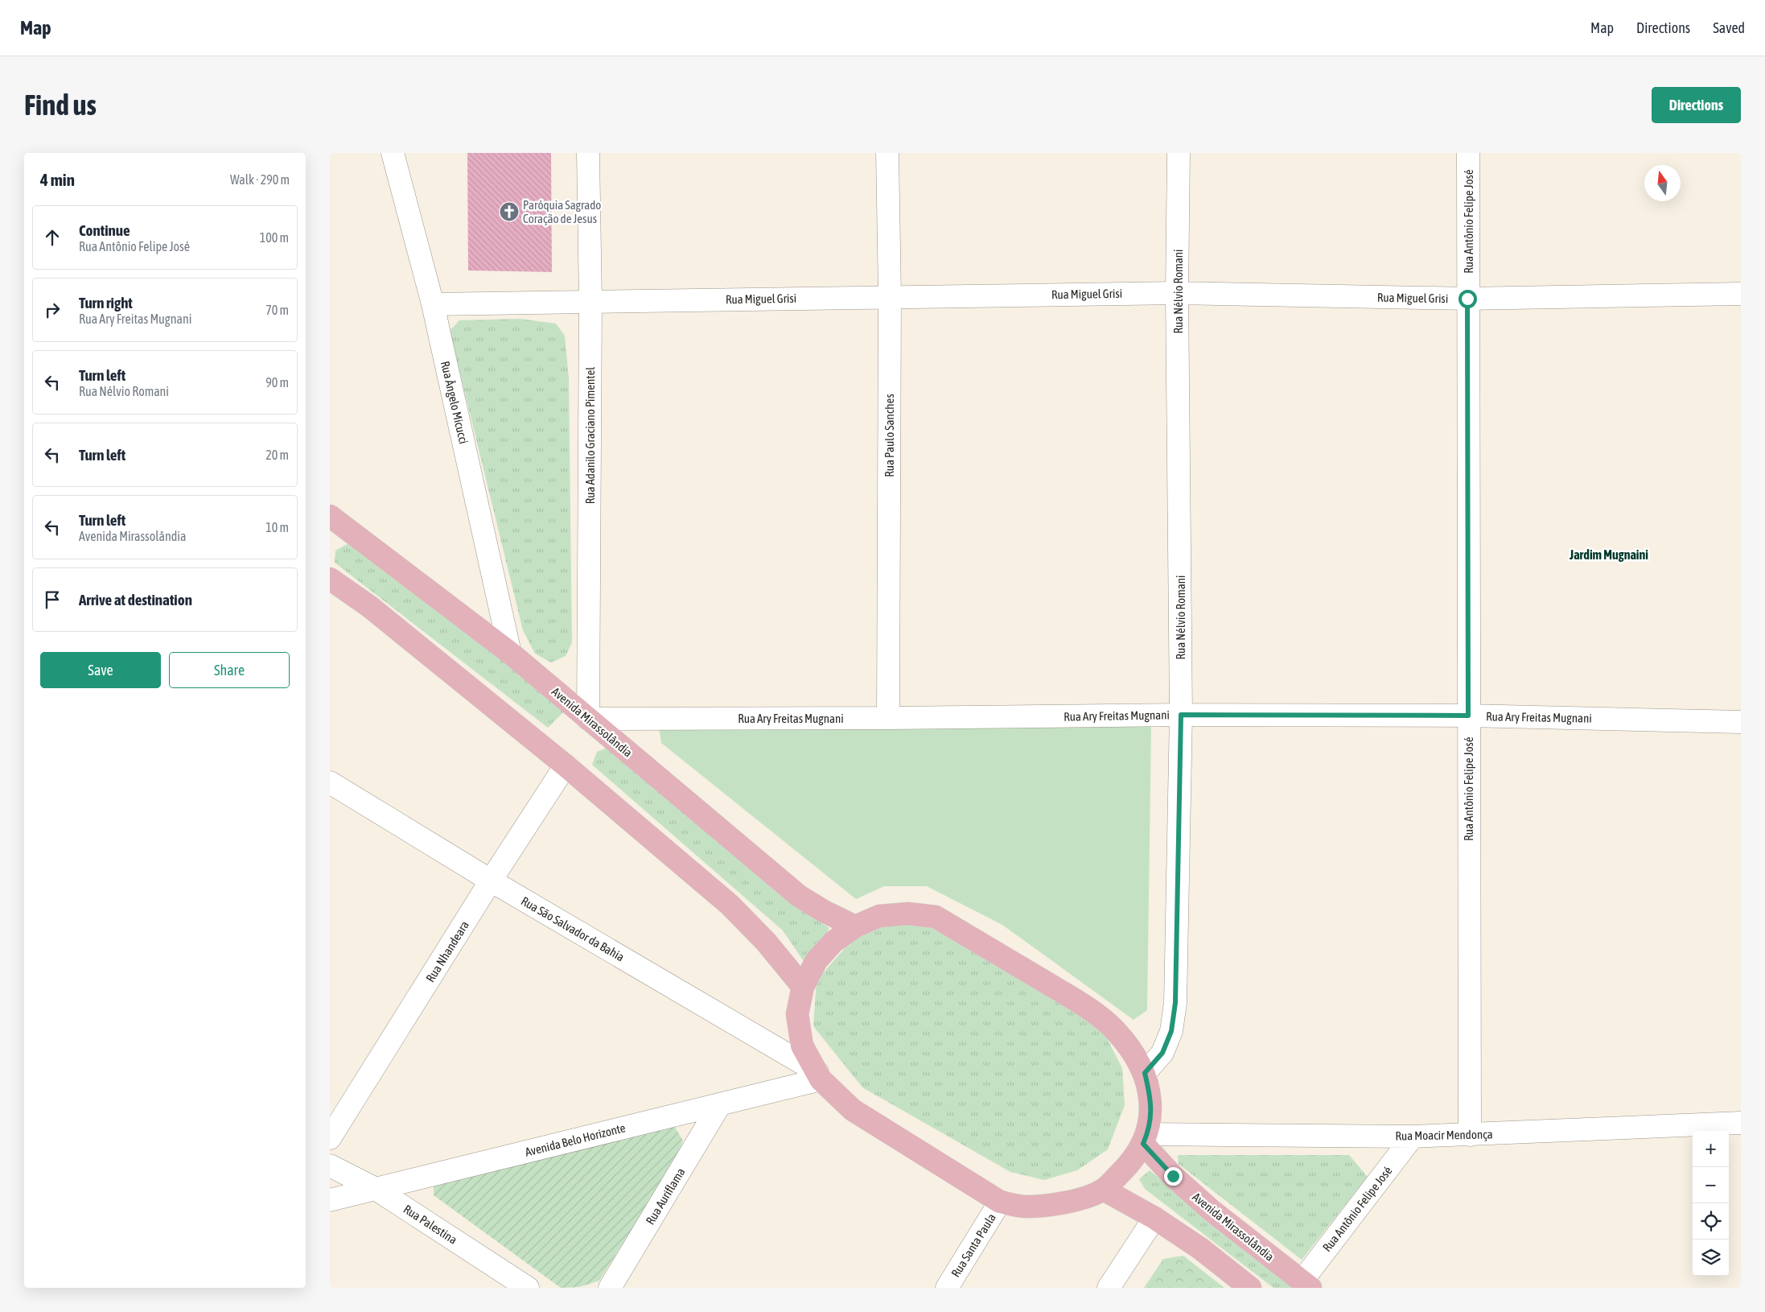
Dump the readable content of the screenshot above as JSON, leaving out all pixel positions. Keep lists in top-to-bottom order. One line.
{"streets":{"main road":["Avenida Mirassolândia"],"street":["Rua Antônio Felipe José","Rua Nélvio Romani","Rua Miguel Grisi","Rua Ângelo Micucci","Rua Adanilo Graciano Pimentel","Rua Paulo Sanches","Rua Ary Freitas Mugnani","Rua São Salvador da Bahia","Rua Nhandeara","Rua Moacir Mendonça","Avenida Belo Horizonte","Rua Auriflama","Rua Palestina","Rua Santa Paula"]},"crossings":[["Rua Antônio Felipe José","Rua Miguel Grisi"],["Rua Antônio Felipe José","Rua Ary Freitas Mugnani"],["Rua Antônio Felipe José","Avenida Mirassolândia"],["Rua Antônio Felipe José","Rua Moacir Mendonça"],["Rua Nélvio Romani","Rua Miguel Grisi"],["Rua Nélvio Romani","Rua Ary Freitas Mugnani"],["Rua Miguel Grisi","Rua Ângelo Micucci"],["Rua Miguel Grisi","Rua Adanilo Graciano Pimentel"],["Rua Miguel Grisi","Rua Paulo Sanches"],["Rua Ângelo Micucci","Avenida Mirassolândia"],["Rua Adanilo Graciano Pimentel","Rua Ary Freitas Mugnani"],["Rua Adanilo Graciano Pimentel","Avenida Mirassolândia"],["Rua Paulo Sanches","Rua Ary Freitas Mugnani"],["Rua Ary Freitas Mugnani","Avenida Mirassolândia"],["Avenida Mirassolândia","Rua Moacir Mendonça"],["Rua São Salvador da Bahia","Rua Nhandeara"],["Rua São Salvador da Bahia","Avenida Belo Horizonte"],["Avenida Belo Horizonte","Rua Auriflama"],["Avenida Belo Horizonte","Rua Palestina"]],"districts":["Jardim Mugnaini"],"places":{"church":["Paróquia Sagrado Coração de Jesus"]},"north":"top","page":{"header":"Map","nav":["Map","Directions","Saved"],"buttons":["Directions",["Save","Share"]],"title":"Find us","heading":["4 min","Walk · 290 m"],"list":[["Continue","Rua Antônio Felipe José","100 m"],["Turn right","Rua Ary Freitas Mugnani","70 m"],["Turn left","Rua Nélvio Romani","90 m"],["Turn left","20 m"],["Turn left","Avenida Mirassolândia","10 m"],"Arrive at destination"],"map_buttons":["+","−"]}}
